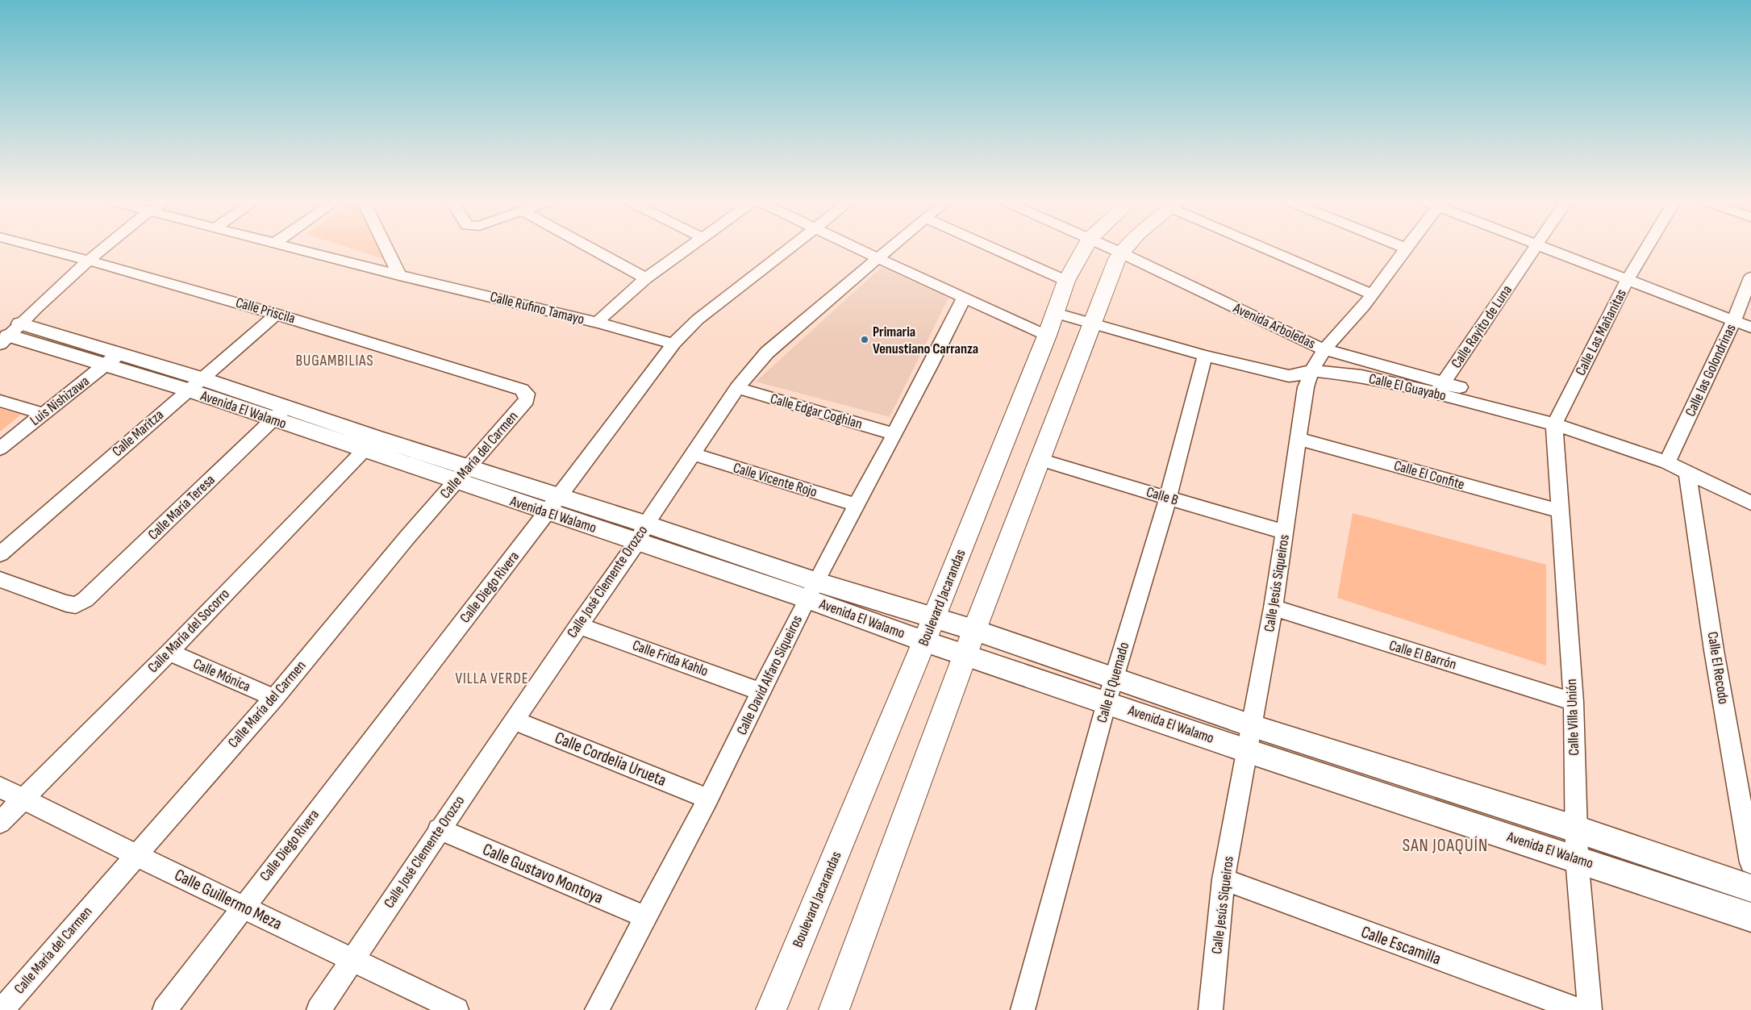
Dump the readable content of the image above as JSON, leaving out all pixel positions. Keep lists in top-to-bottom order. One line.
{"streets":{"main road":["Boulevard Jacarandas"],"street":["Calle Rufino Tamayo","Calle Priscila","Avenida Arboledas","Calle Rayito de Luna","Calle Las Mañanitas","Calle las Golondrinas","Calle El Guayabo","Luis Nishizawa","Avenida El Walamo","Calle Edgar Coghlan","Calle Maritza","Calle María del Carmen","Calle El Confite","Calle Vicente Rojo","Calle B","Calle María Teresa","Calle José Clemente Orozco","Calle Jesús Siqueiros","Calle Diego Rivera","Calle María del Socorro","Calle El Barrón","Calle Frida Kahlo","Calle El Recodo","Calle Mónica","Calle David Alfaro Siqueiros","Calle El Quemado","Calle Villa Unión","Calle Cordelia Urueta","Calle Gustavo Montoya","Calle Guillermo Meza","Calle Escamilla"]},"crossings":[["Calle Rufino Tamayo","Calle Diego Rivera"],["Calle Priscila","Calle Maritza"],["Calle Priscila","Calle María del Carmen"],["Avenida Arboledas","Calle Rayito de Luna"],["Avenida Arboledas","Calle El Guayabo"],["Avenida Arboledas","Calle Jesús Siqueiros"],["Calle Rayito de Luna","Calle El Guayabo"],["Calle Las Mañanitas","Calle El Guayabo"],["Calle Las Mañanitas","Calle Villa Unión"],["Calle las Golondrinas","Calle El Guayabo"],["Calle El Guayabo","Calle Jesús Siqueiros"],["Calle El Guayabo","Boulevard Jacarandas"],["Calle El Guayabo","Calle El Recodo"],["Calle El Guayabo","Calle El Quemado"],["Calle El Guayabo","Calle Villa Unión"],["Luis Nishizawa","Avenida El Walamo"],["Avenida El Walamo","Calle Maritza"],["Avenida El Walamo","Calle María del Carmen"],["Avenida El Walamo","Calle María Teresa"],["Avenida El Walamo","Calle José Clemente Orozco"],["Avenida El Walamo","Calle Jesús Siqueiros"],["Avenida El Walamo","Calle Diego Rivera"],["Avenida El Walamo","Boulevard Jacarandas"],["Avenida El Walamo","Calle María del Socorro"],["Avenida El Walamo","Calle David Alfaro Siqueiros"],["Avenida El Walamo","Calle El Quemado"],["Avenida El Walamo","Calle Villa Unión"],["Calle Edgar Coghlan","Calle José Clemente Orozco"],["Calle Edgar Coghlan","Calle David Alfaro Siqueiros"],["Calle María del Carmen","Calle Mónica"],["Calle María del Carmen","Calle Guillermo Meza"],["Calle El Confite","Calle Jesús Siqueiros"],["Calle El Confite","Calle Villa Unión"],["Calle Vicente Rojo","Calle José Clemente Orozco"],["Calle Vicente Rojo","Calle David Alfaro Siqueiros"],["Calle B","Calle Jesús Siqueiros"],["Calle B","Calle El Quemado"],["Calle José Clemente Orozco","Calle Frida Kahlo"],["Calle José Clemente Orozco","Calle Cordelia Urueta"],["Calle José Clemente Orozco","Calle Gustavo Montoya"],["Calle José Clemente Orozco","Calle Guillermo Meza"],["Calle Jesús Siqueiros","Calle El Barrón"],["Calle Jesús Siqueiros","Calle Escamilla"],["Calle Diego Rivera","Calle Guillermo Meza"],["Calle María del Socorro","Calle Mónica"],["Calle María del Socorro","Calle Guillermo Meza"],["Calle El Barrón","Calle Villa Unión"],["Calle Frida Kahlo","Calle David Alfaro Siqueiros"],["Calle David Alfaro Siqueiros","Calle Cordelia Urueta"],["Calle David Alfaro Siqueiros","Calle Gustavo Montoya"]],"districts":["BUGAMBILIAS","VILLA VERDE","SAN JOAQUÍN"],"places":["Primaria Venustiano Carranza"]}
